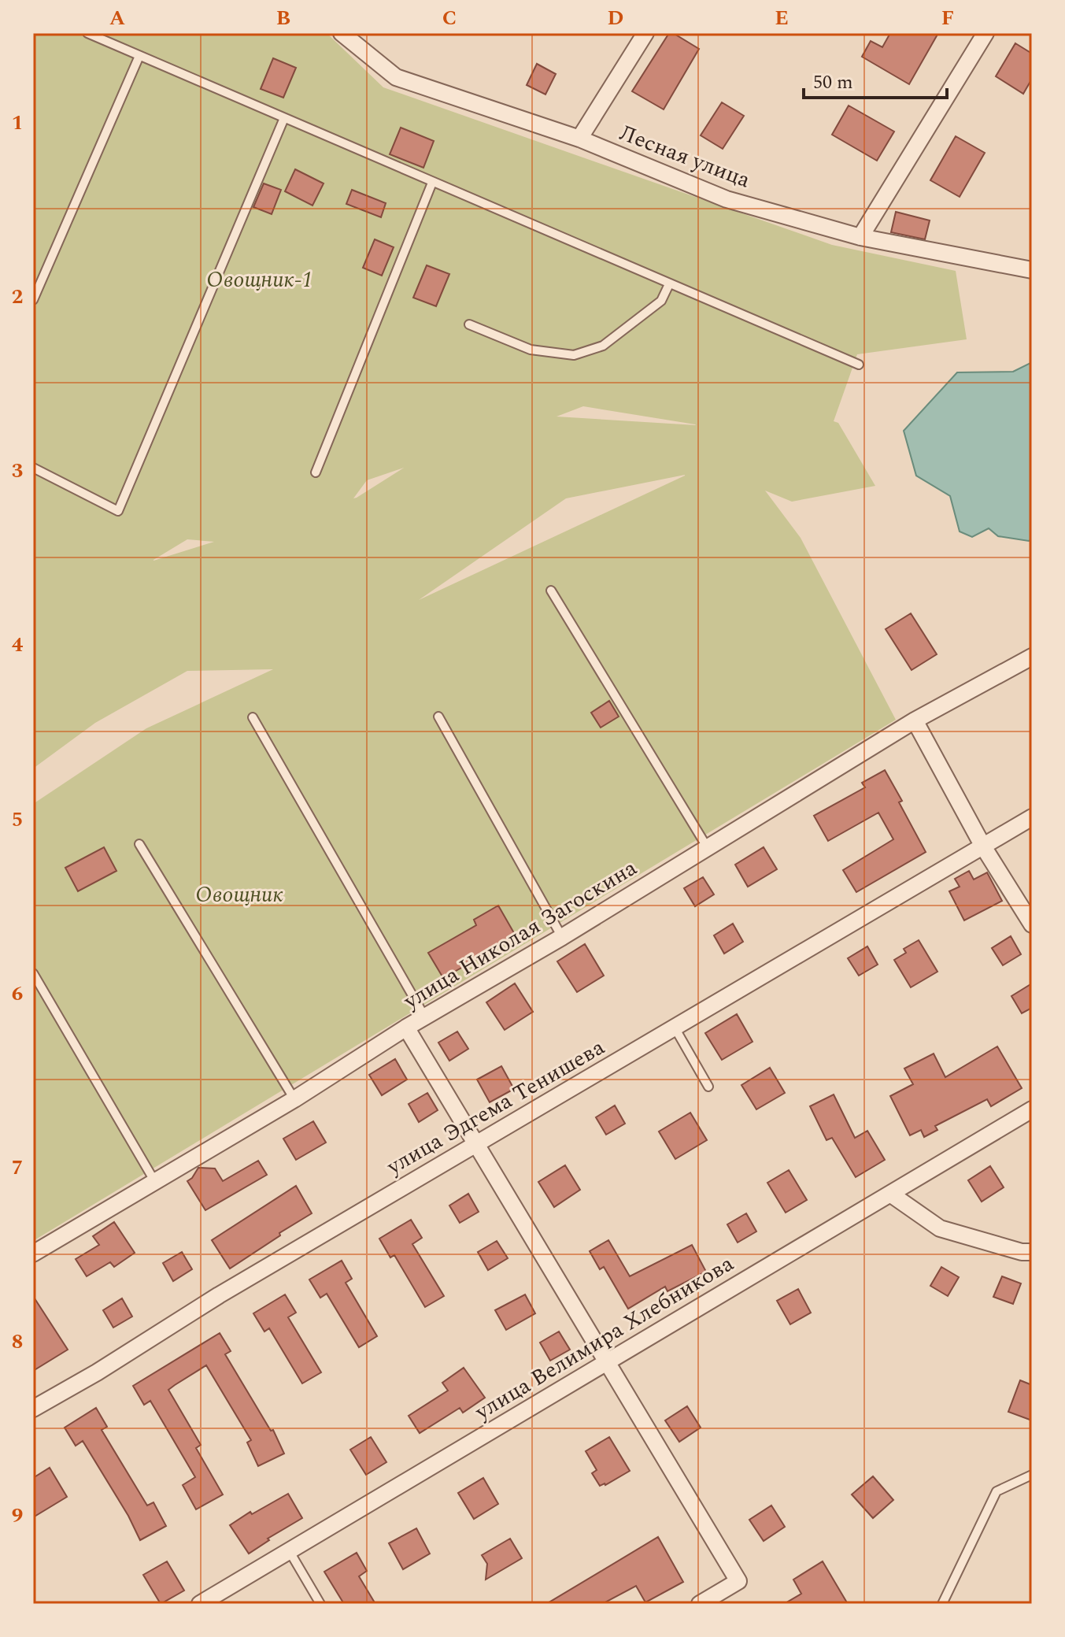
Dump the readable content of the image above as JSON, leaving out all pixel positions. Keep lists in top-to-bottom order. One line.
{"streets":{"street":["Лесная улица","улица Николая Загоскина","улица Эдгема Тенишева","улица Велимира Хлебникова"]},"parks":["Овощник-1","Овощник"],"scale_bar":"50 m","grid":{"columns":["A","B","C","D","E","F"],"rows":["1","2","3","4","5","6","7","8","9"]}}
